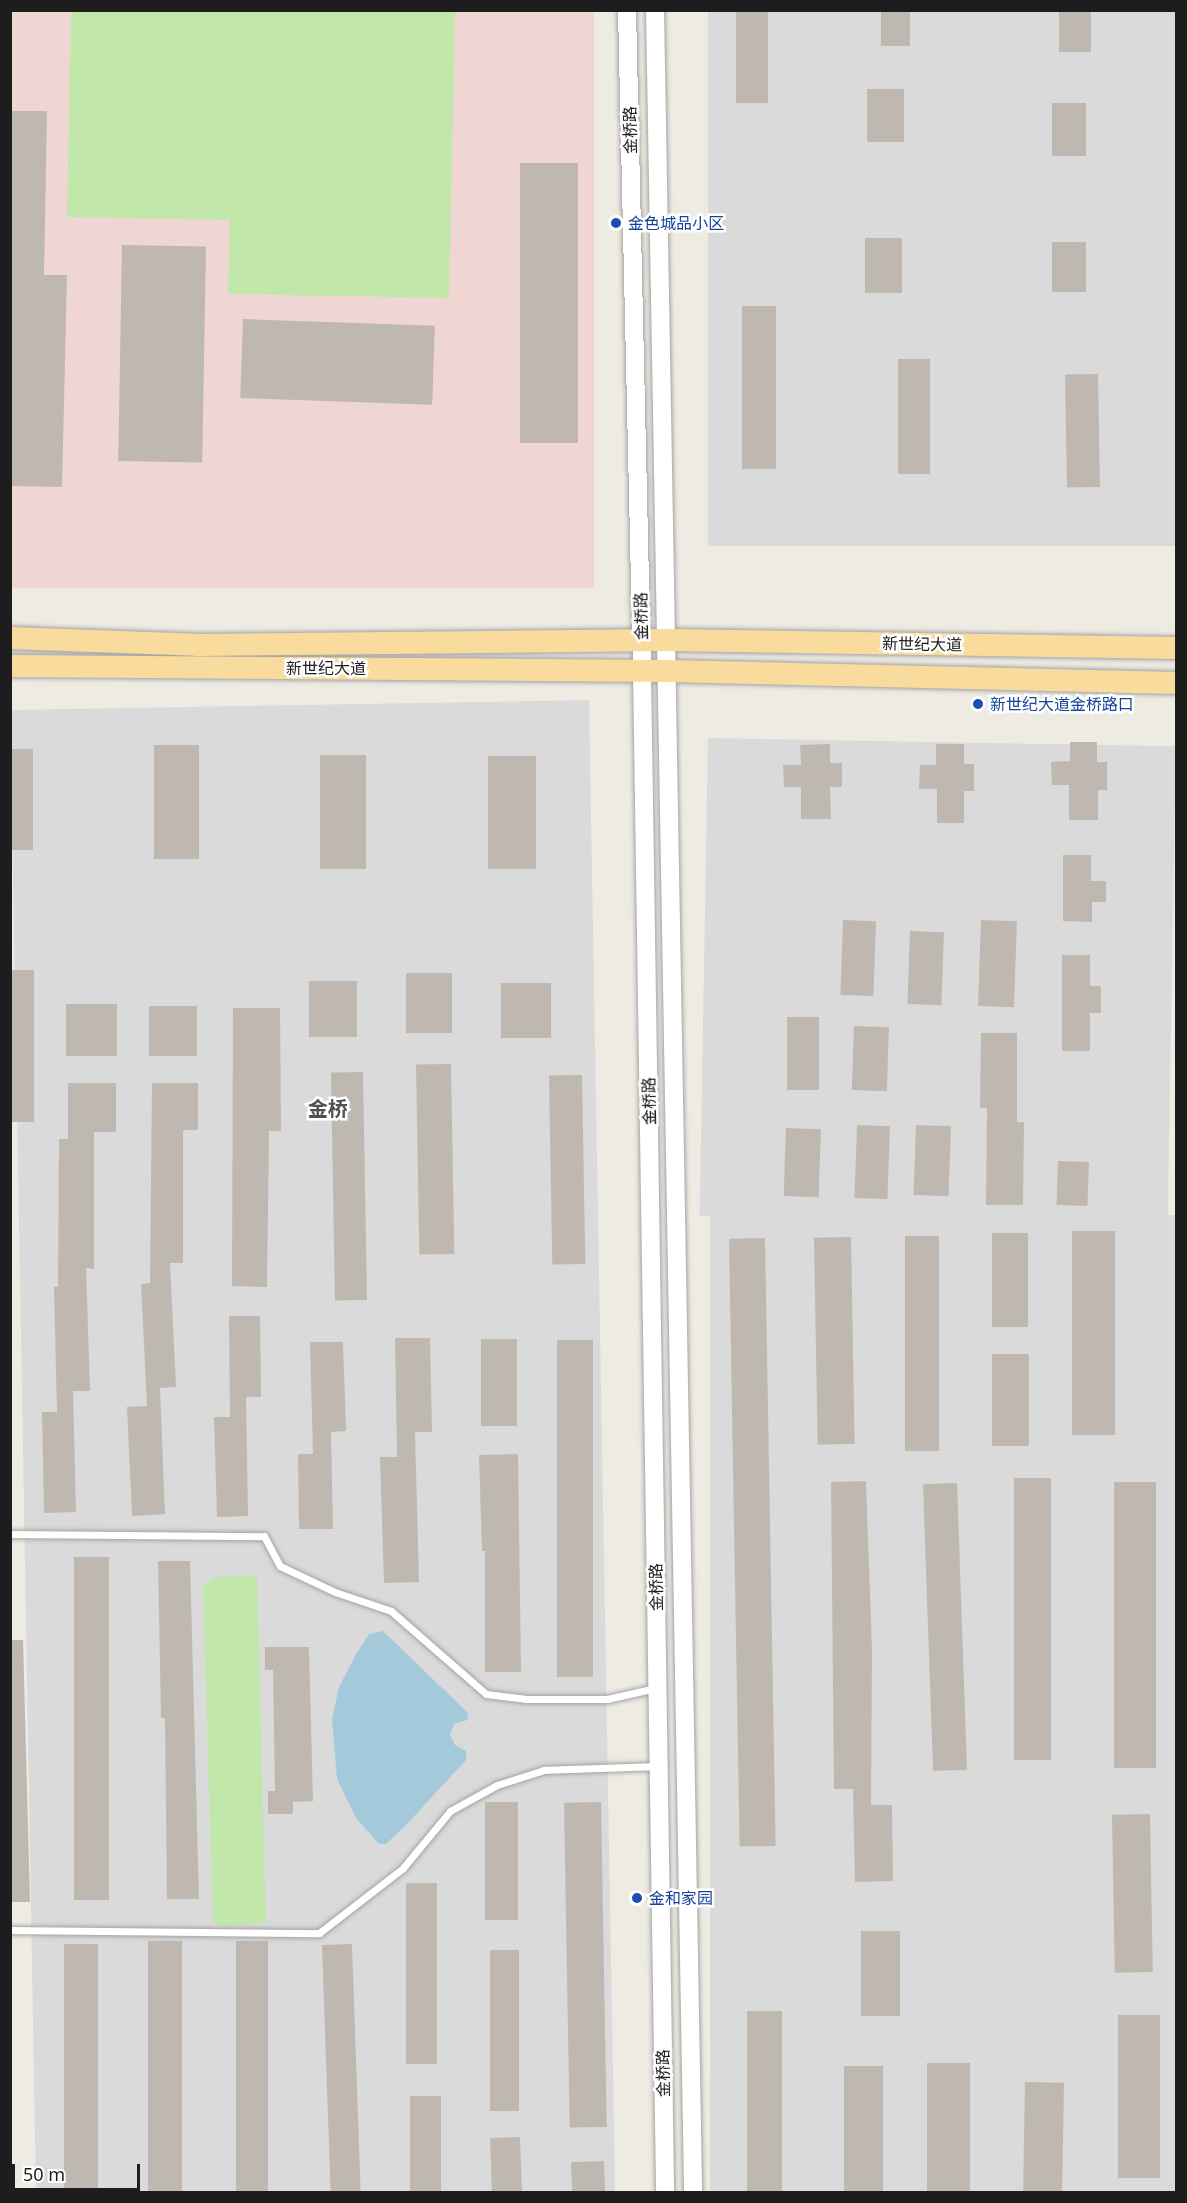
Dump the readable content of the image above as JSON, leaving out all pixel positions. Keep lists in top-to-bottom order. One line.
{"streets":{"main road":["新世纪大道"],"street":["金桥路"]},"crossings":[["金桥路","新世纪大道"]],"districts":["金桥"],"places":["金色城品小区","新世纪大道金桥路口","金和家园"],"scale_bar":"50 m"}
